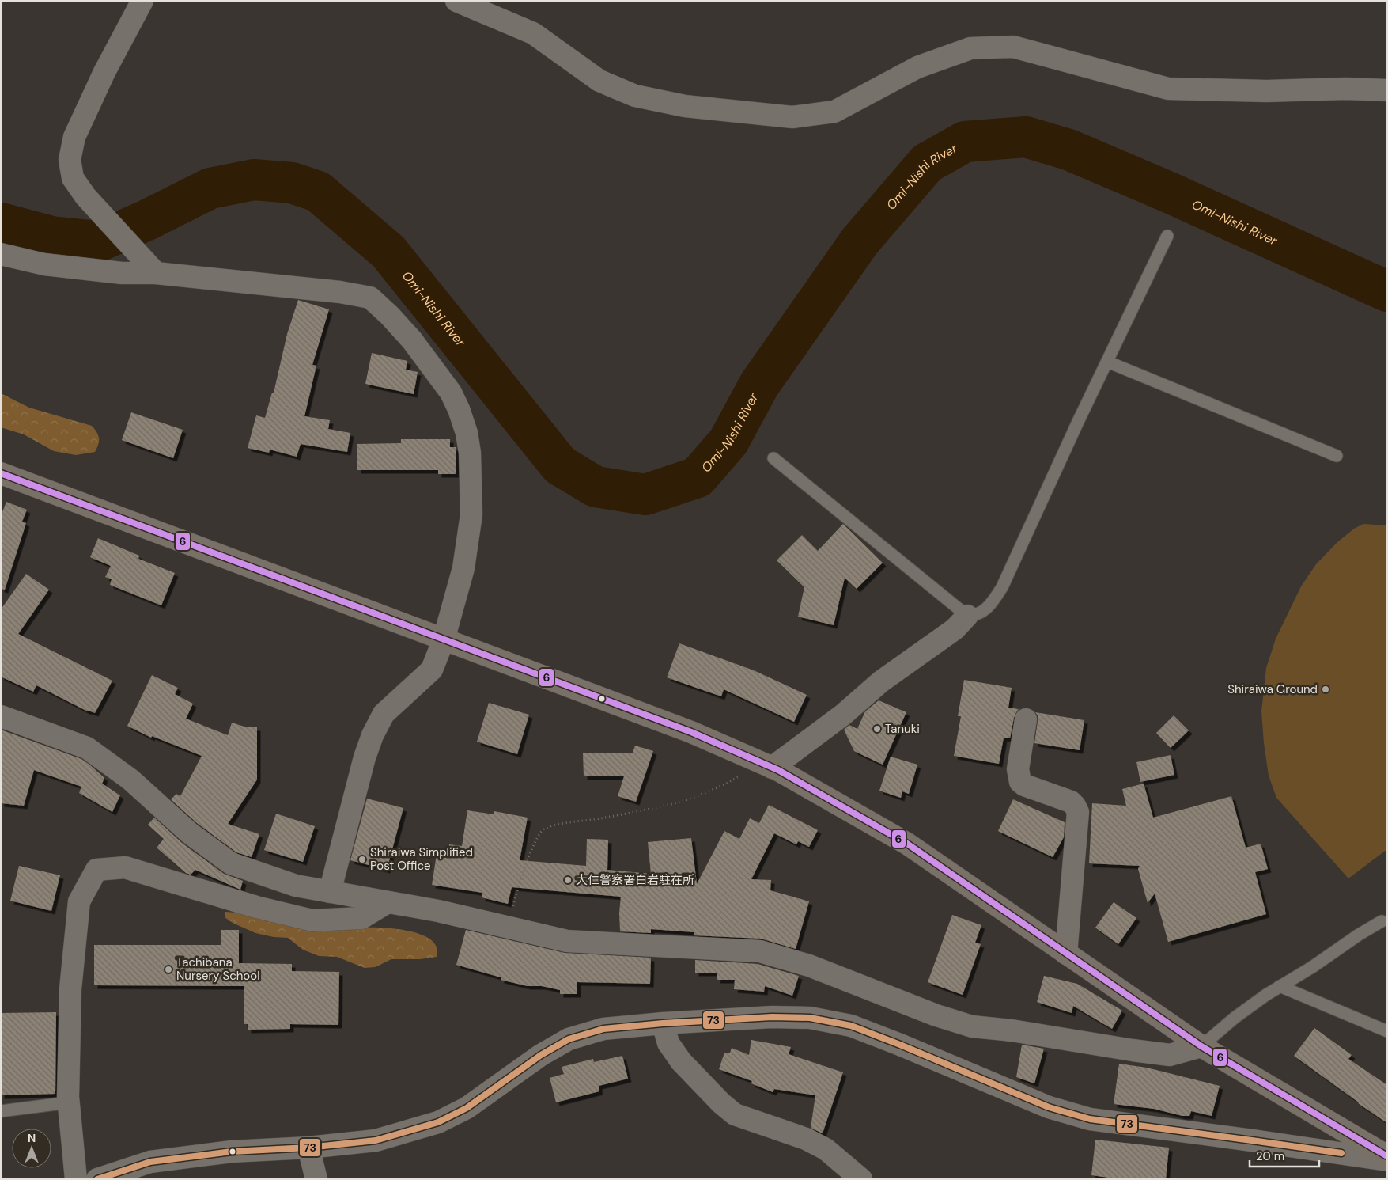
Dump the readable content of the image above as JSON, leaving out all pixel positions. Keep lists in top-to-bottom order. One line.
{"water":["Omi-Nishi River"],"places":["Shiraiwa Ground","Tanuki","Shiraiwa Simplified Post Office","大仁警察署白岩駐在所","Tachibana Nursery School"],"lines":["transit line 6","transit line 73"],"scale_bar":"20 m","north":"top"}
